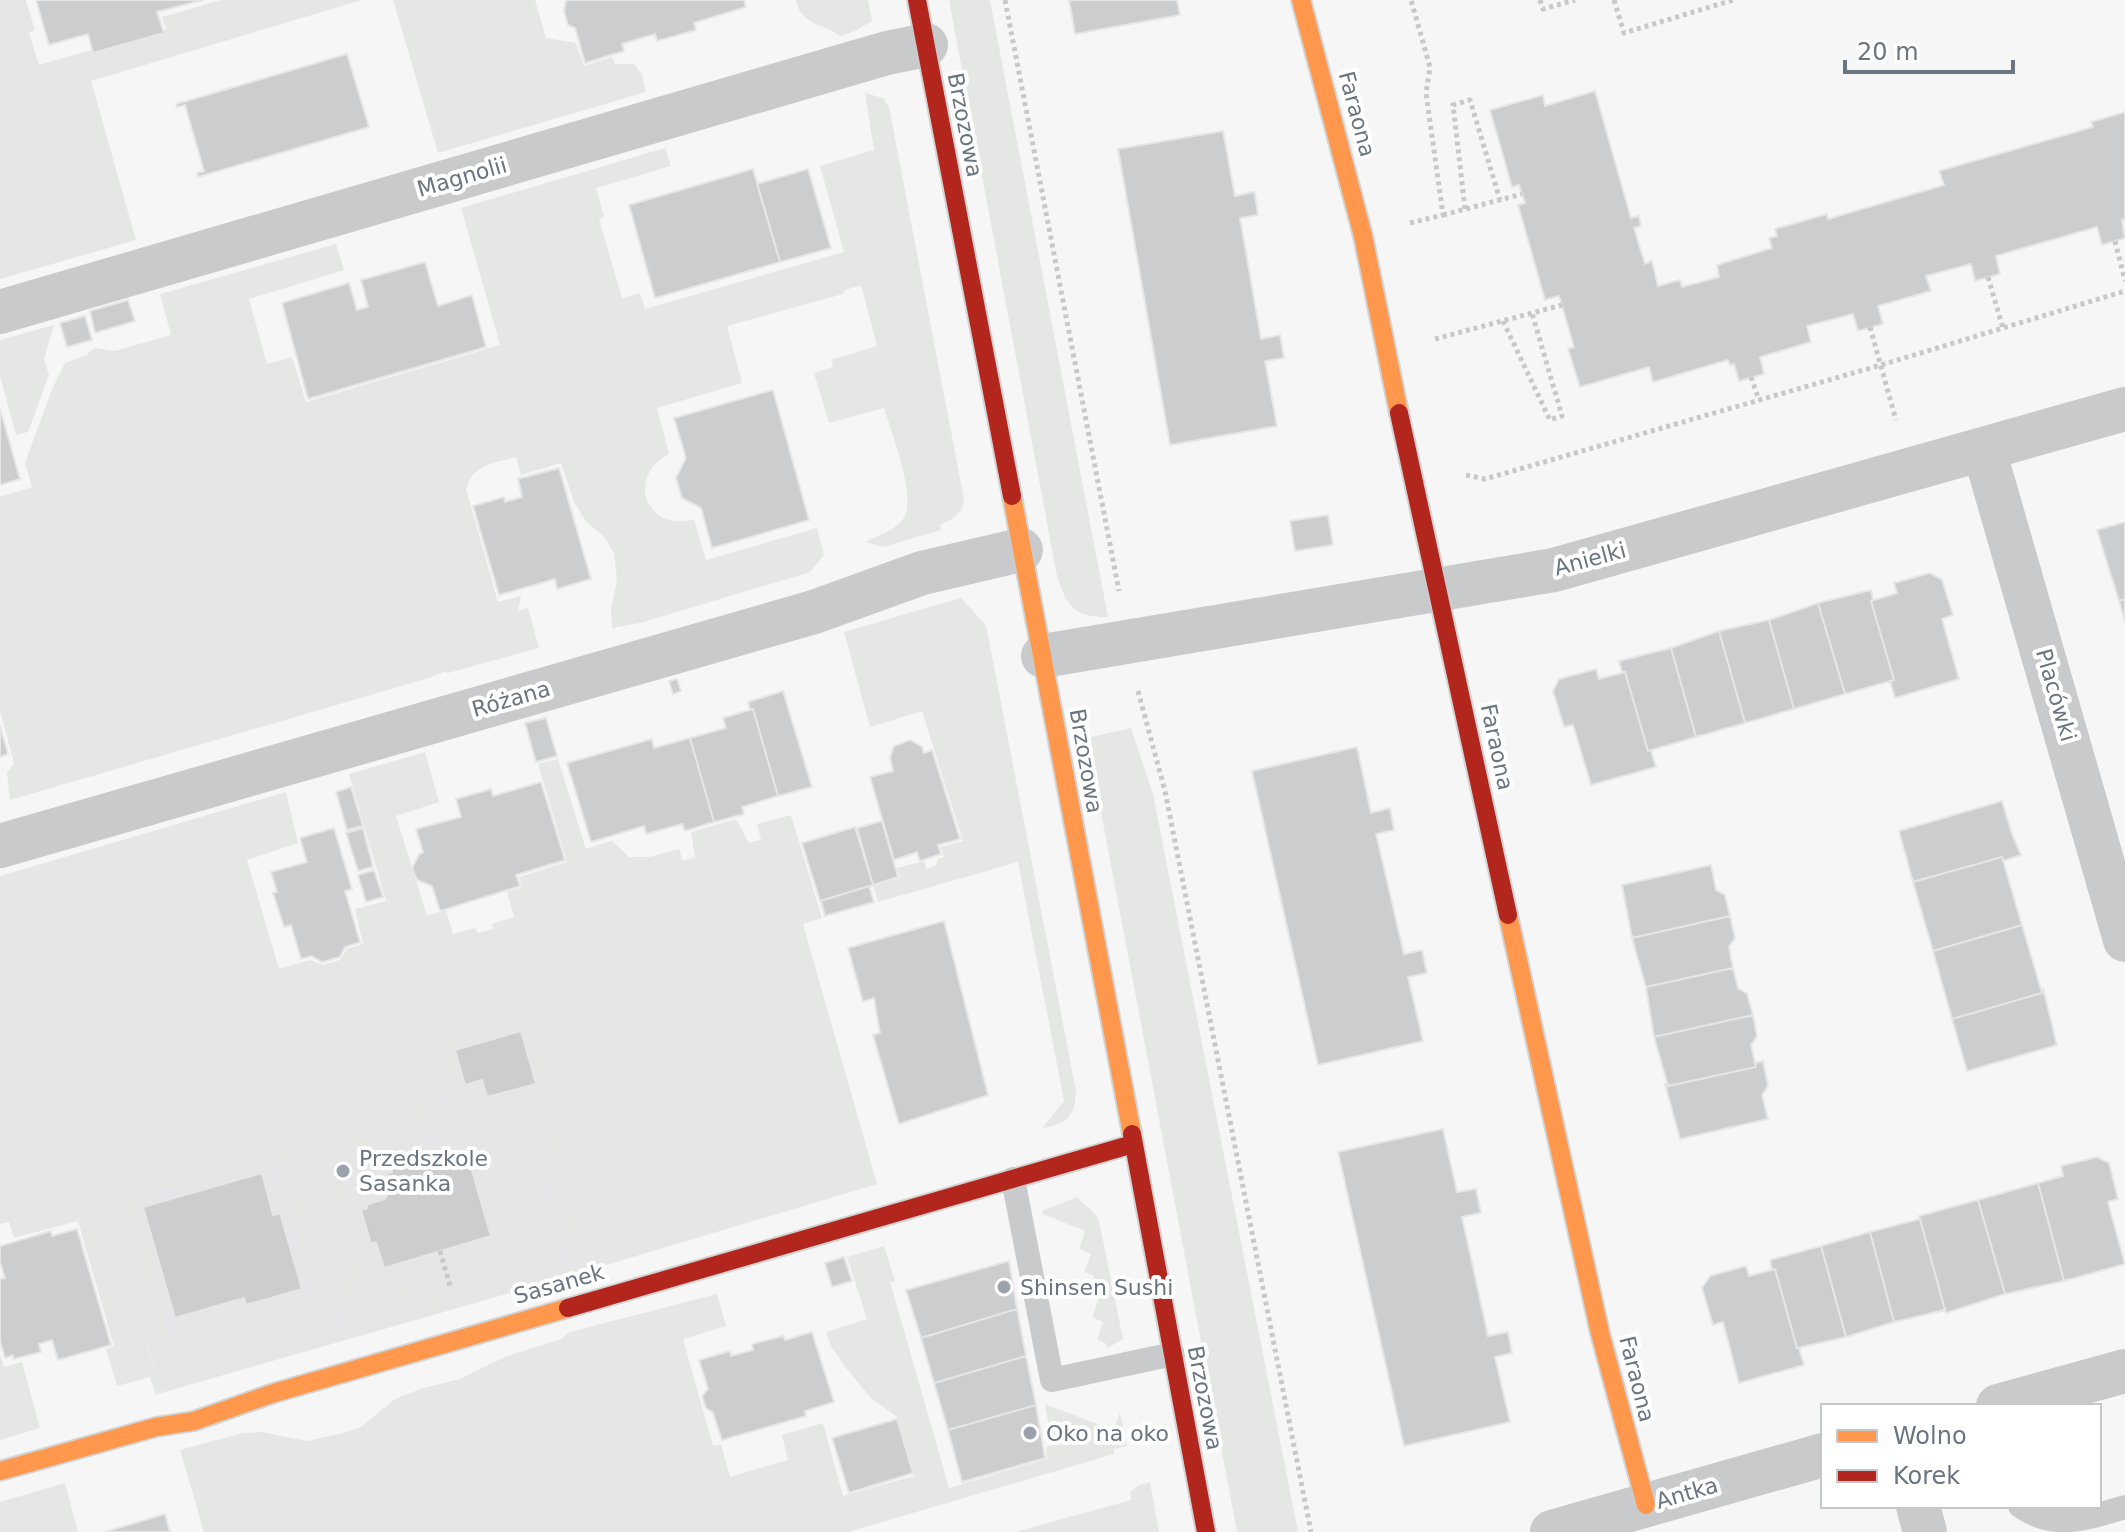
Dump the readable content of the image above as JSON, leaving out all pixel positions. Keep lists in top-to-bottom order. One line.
{"streets":{"street":["Faraona","Brzozowa","Magnolii","Anielki","Placówki","Różana","Sasanek","Antka"]},"crossings":[["Faraona","Anielki"],["Faraona","Antka"],["Brzozowa","Magnolii"],["Brzozowa","Anielki"],["Brzozowa","Różana"],["Brzozowa","Sasanek"],["Anielki","Placówki"]],"places":["Przedszkole Sasanka","Shinsen Sushi","Oko na oko"],"legend":["Wolno","Korek"],"scale_bar":"20 m"}
